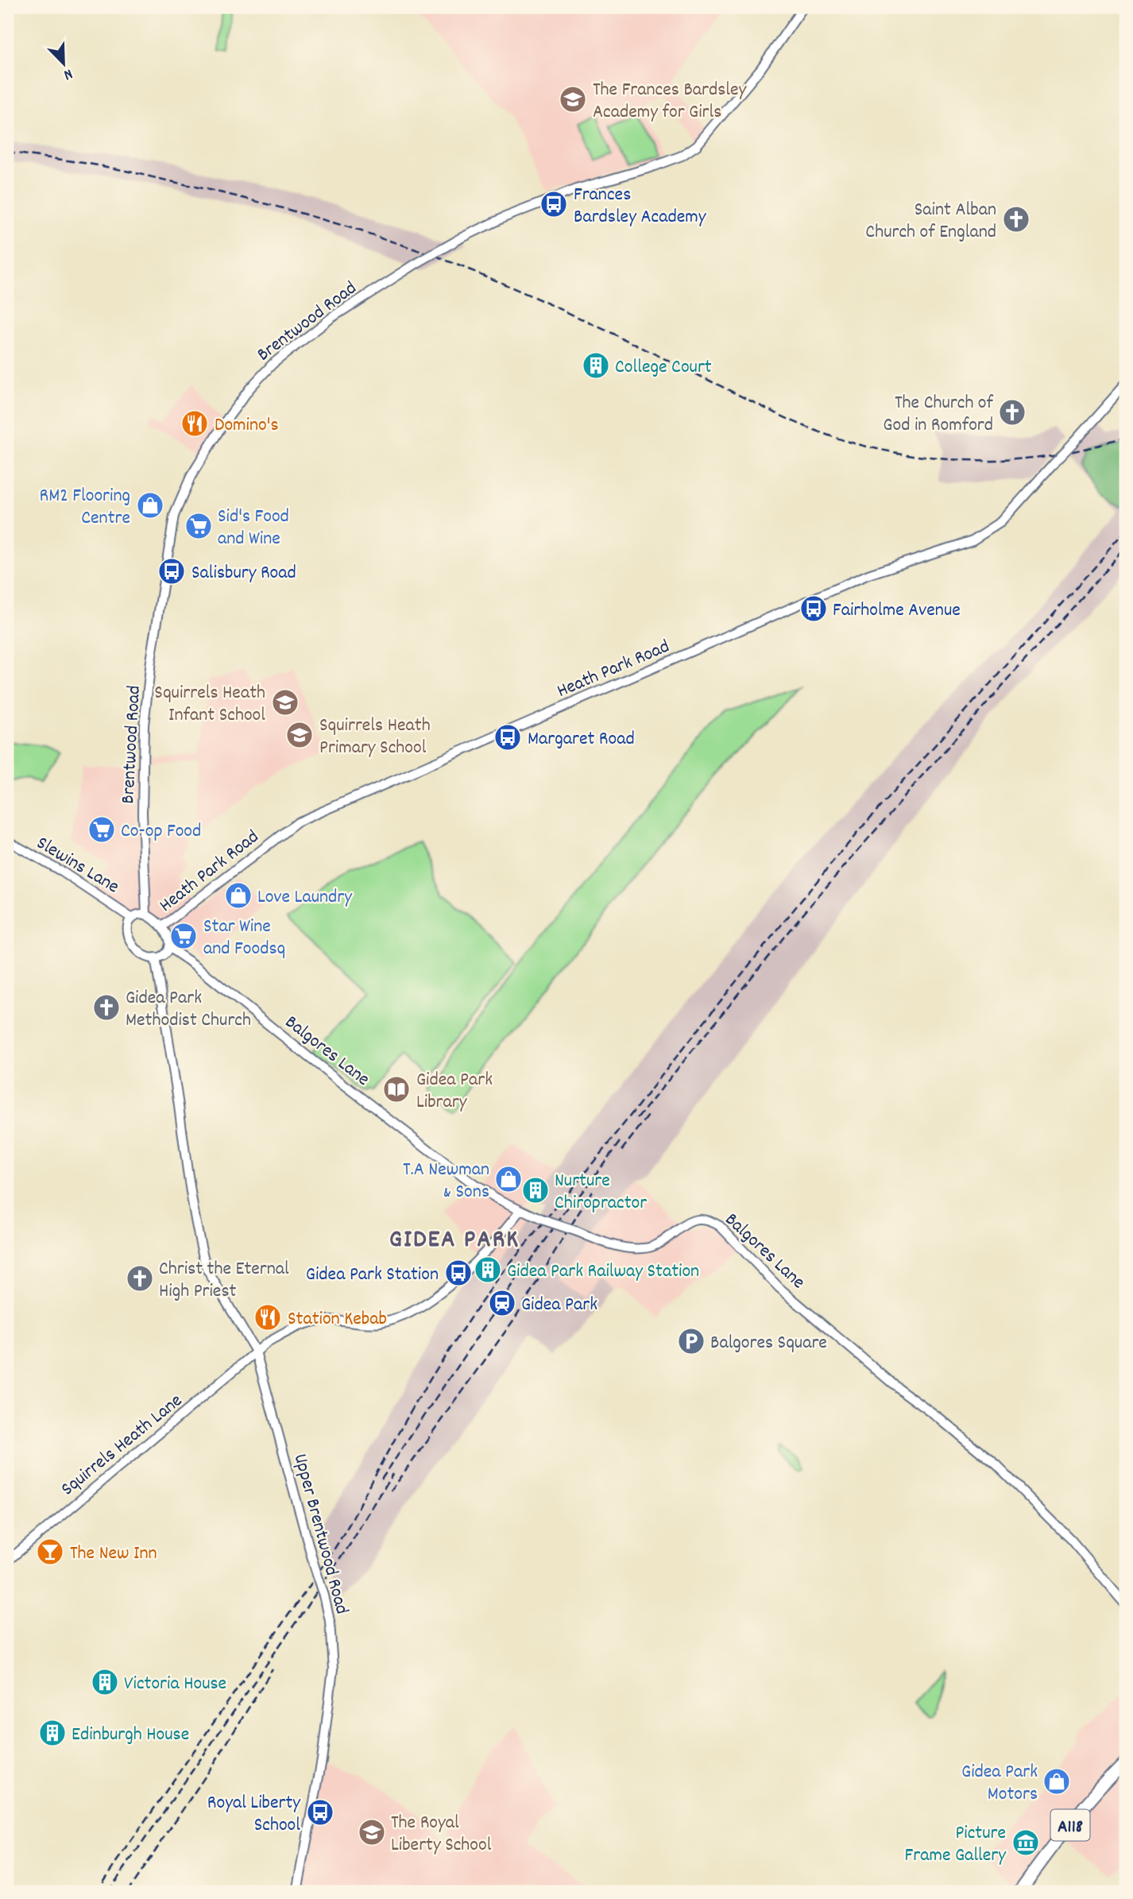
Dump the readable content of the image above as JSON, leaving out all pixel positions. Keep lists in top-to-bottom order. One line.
{"streets":{"main road":["A118"],"street":["Brentwood Road","Heath Park Road","Slewins Lane","Balgores Lane","Squirrels Heath Lane","Upper Brentwood Road"]},"crossings":[["Brentwood Road","Heath Park Road"],["Brentwood Road","Slewins Lane"],["Brentwood Road","Balgores Lane"],["Heath Park Road","Slewins Lane"],["Heath Park Road","Balgores Lane"],["Slewins Lane","Balgores Lane"],["Balgores Lane","Squirrels Heath Lane"],["Squirrels Heath Lane","Upper Brentwood Road"]],"districts":["GIDEA PARK"],"places":{"school or university":["The Frances Bardsley Academy for Girls","Squirrels Heath Infant School","Squirrels Heath Primary School","The Royal Liberty School"],"bus stop":["Frances Bardsley Academy","Salisbury Road","Fairholme Avenue","Margaret Road","Gidea Park Station","Royal Liberty School"],"church":["Saint Alban Church of England","The Church of God in Romford","Gidea Park Methodist Church","Christ the Eternal High Priest"],"building":["College Court","Nurture Chiropractor","Gidea Park Railway Station","Victoria House","Edinburgh House"],"restaurant":["Domino's","Station Kebab"],"shop":["RM2 Flooring Centre","Love Laundry","T.A Newman & Sons","Gidea Park Motors"],"supermarket":["Sid's Food and Wine","Co-op Food","Star Wine and Foodsq"],"library":["Gidea Park Library"],"station":["Gidea Park"],"parking":["Balgores Square"],"bar":["The New Inn"],"museum":["Picture Frame Gallery"]},"north":"bottom right"}
